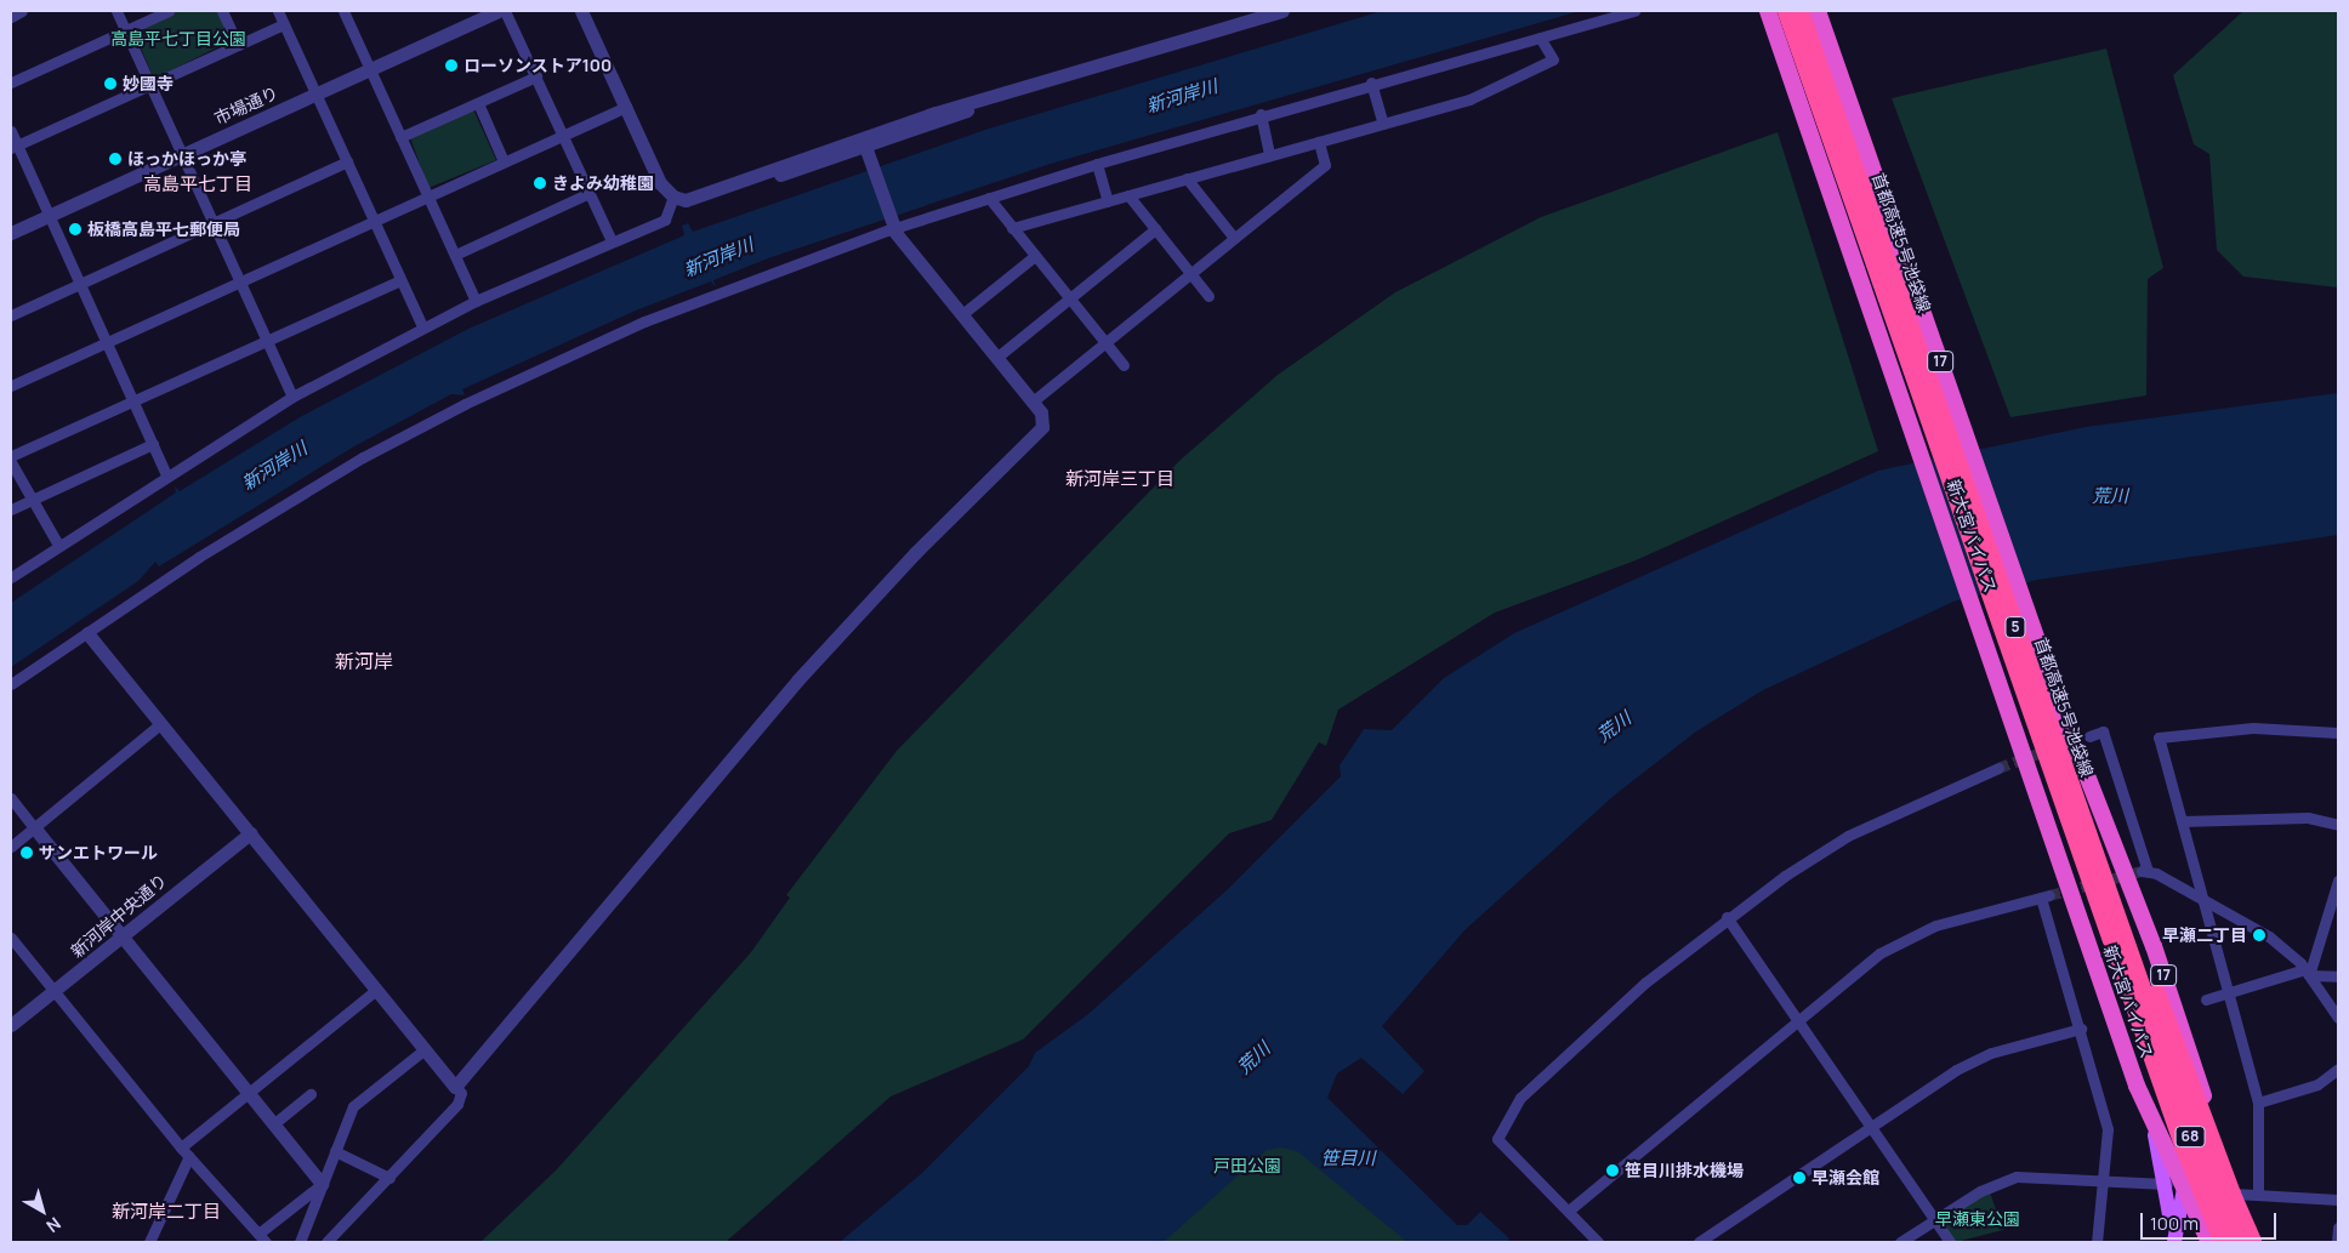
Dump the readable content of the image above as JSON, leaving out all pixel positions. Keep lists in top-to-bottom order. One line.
{"streets":{"highway":["首都高速5号池袋線","17","新大宮バイパス","5"],"main road":["68"],"street":["市場通り","新河岸中央通り"]},"crossings":[["新大宮バイパス","68"]],"districts":["高島平七丁目","新河岸三丁目","新河岸","新河岸二丁目"],"water":["新河岸川","荒川","笹目川"],"parks":["高島平七丁目公園","戸田公園","早瀬東公園"],"places":["ローソンストア100","妙國寺","ほっかほっか亭","きよみ幼稚園","板橋高島平七郵便局","サンエトワール","早瀬二丁目","笹目川排水機場","早瀬会館"],"scale_bar":"100 m","north":"bottom right"}
